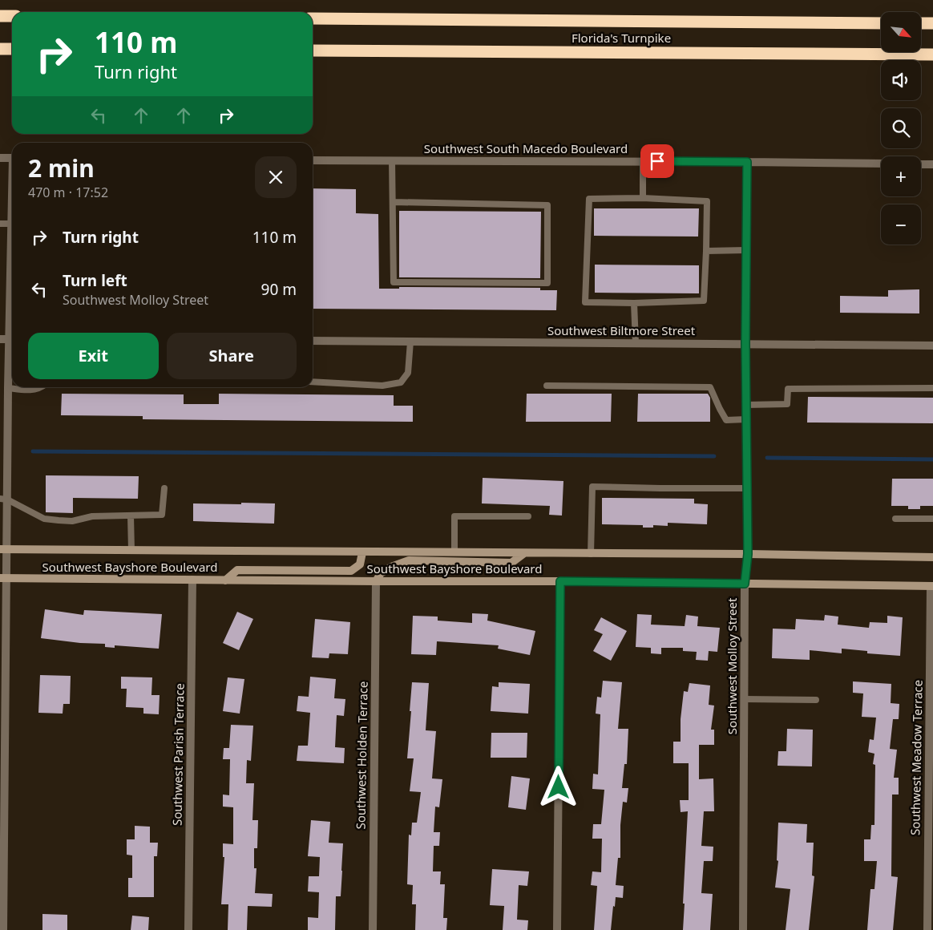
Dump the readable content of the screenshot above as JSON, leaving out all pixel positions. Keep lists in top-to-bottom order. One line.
{"streets":{"highway":["Florida's Turnpike"],"main road":["Southwest Bayshore Boulevard"],"street":["Southwest South Macedo Boulevard","Southwest Biltmore Street","Southwest Molloy Street","Southwest Parish Terrace","Southwest Holden Terrace","Southwest Meadow Terrace"]},"crossings":[["Southwest South Macedo Boulevard","Southwest Molloy Street"],["Southwest Biltmore Street","Southwest Molloy Street"],["Southwest Bayshore Boulevard","Southwest Molloy Street"],["Southwest Bayshore Boulevard","Southwest Parish Terrace"],["Southwest Bayshore Boulevard","Southwest Holden Terrace"],["Southwest Bayshore Boulevard","Southwest Meadow Terrace"]],"north":"bottom right","page":{"map_buttons":["+","−"],"turn":["110 m","Turn right"],"heading":["2 min","470 m · 17:52"],"list":[{"name":"Turn right","value":"110 m"},{"name":"Turn left","note":"Southwest Molloy Street","value":"90 m"}],"buttons":["Exit","Share"]}}
